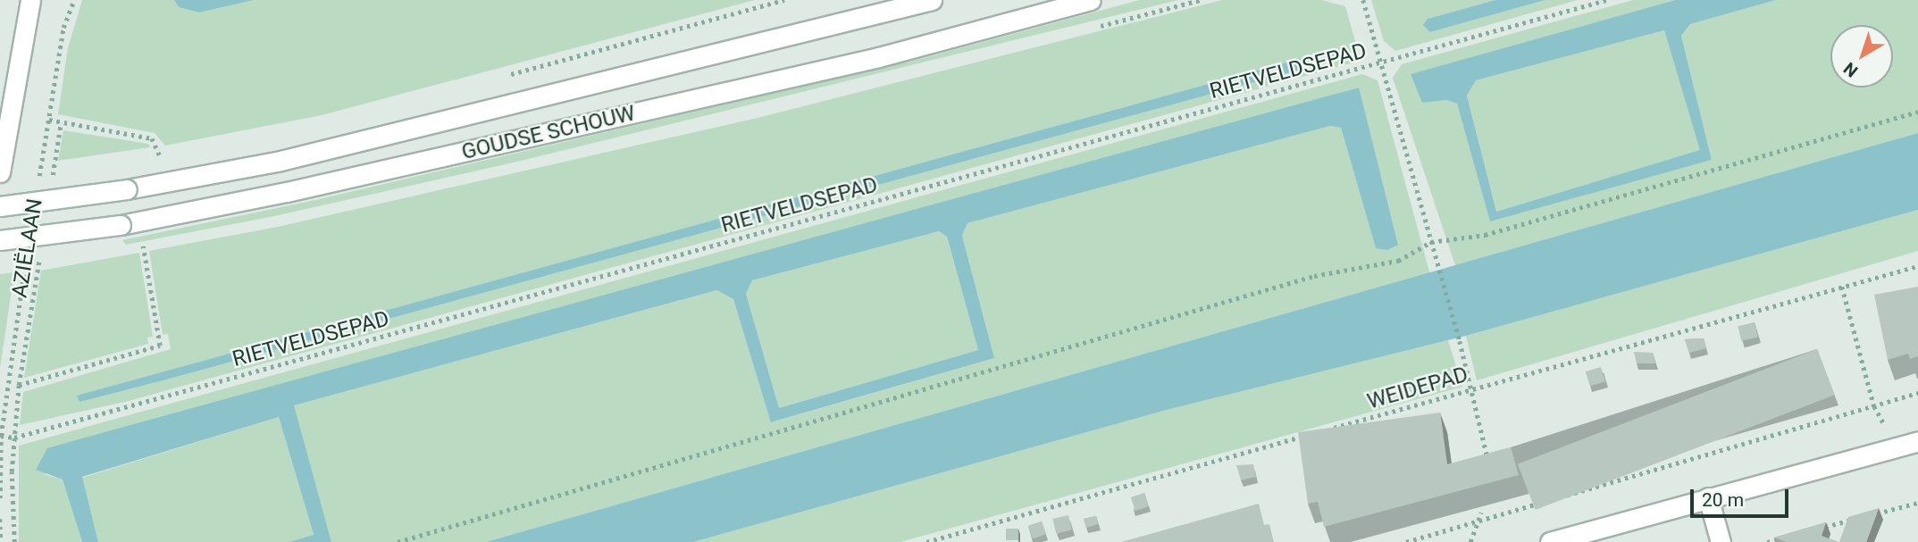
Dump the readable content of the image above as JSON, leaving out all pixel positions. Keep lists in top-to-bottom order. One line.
{"streets":{"main road":["GOUDSE SCHOUW"],"path":["RIETVELDSEPAD","AZIËLAAN","WEIDEPAD"]},"crossings":[["RIETVELDSEPAD","AZIËLAAN"]],"scale_bar":"20 m","north":"bottom left"}
